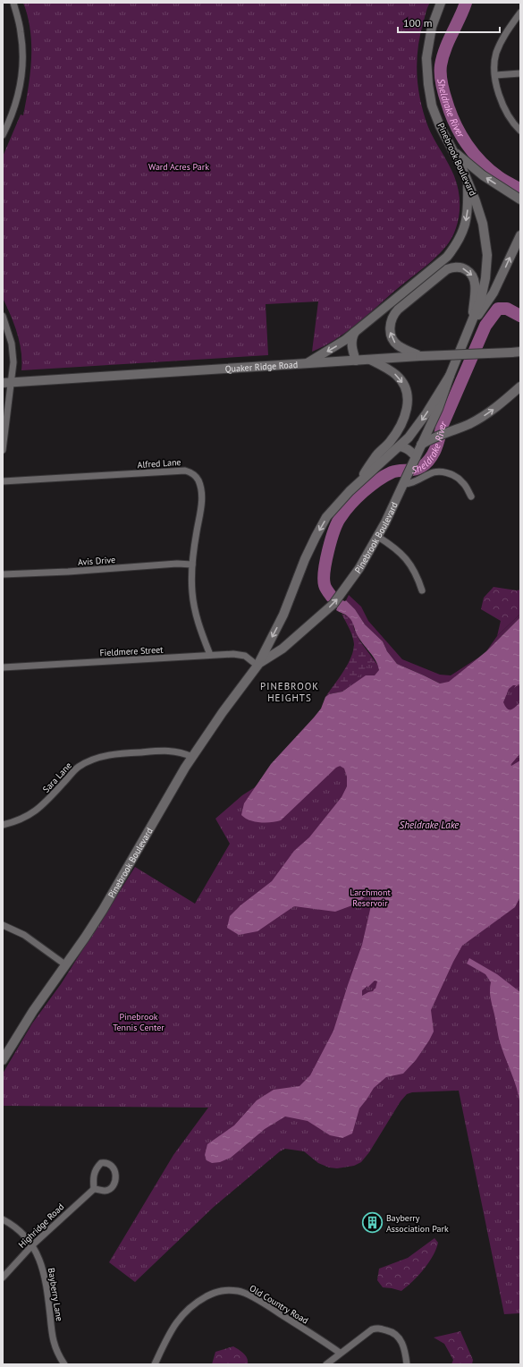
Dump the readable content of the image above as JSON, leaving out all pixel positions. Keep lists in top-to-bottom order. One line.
{"streets":{"street":["Pinebrook Boulevard","Quaker Ridge Road","Alfred Lane","Avis Drive","Fieldmere Street","Sara Lane","Highridge Road","Bayberry Lane","Old Country Road"]},"crossings":[["Pinebrook Boulevard","Fieldmere Street"],["Pinebrook Boulevard","Sara Lane"],["Alfred Lane","Avis Drive"],["Alfred Lane","Fieldmere Street"],["Highridge Road","Bayberry Lane"]],"districts":["PINEBROOK HEIGHTS"],"water":["Sheldrake River","Sheldrake Lake"],"parks":["Ward Acres Park","Larchmont Reservoir","Pinebrook Tennis Center"],"places":{"building":["Bayberry Association Park"]},"scale_bar":"100 m"}
